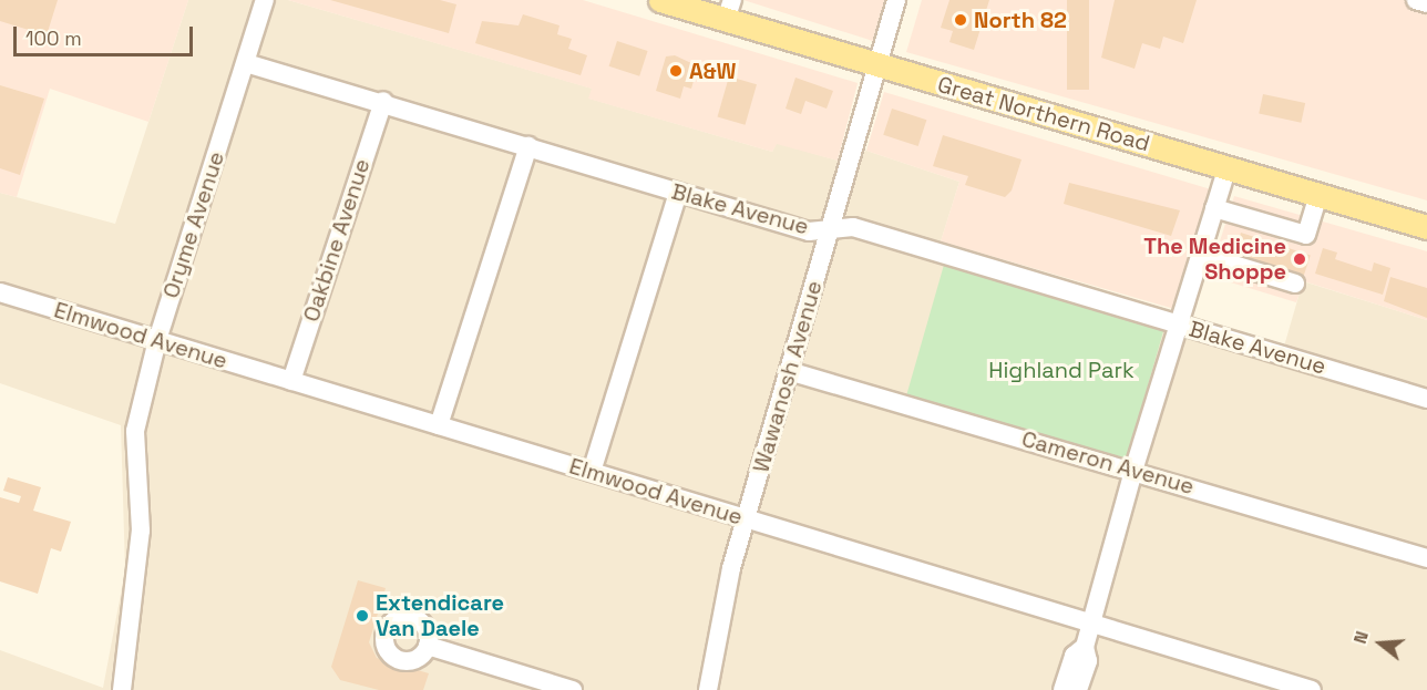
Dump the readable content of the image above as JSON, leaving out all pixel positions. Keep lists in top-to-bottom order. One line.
{"streets":{"main road":["Great Northern Road"],"street":["Blake Avenue","Oryme Avenue","Oakbine Avenue","Elmwood Avenue","Wawanosh Avenue","Cameron Avenue"]},"crossings":[["Great Northern Road","Wawanosh Avenue"],["Blake Avenue","Oryme Avenue"],["Blake Avenue","Oakbine Avenue"],["Blake Avenue","Wawanosh Avenue"],["Oryme Avenue","Elmwood Avenue"],["Oakbine Avenue","Elmwood Avenue"],["Elmwood Avenue","Wawanosh Avenue"],["Wawanosh Avenue","Cameron Avenue"]],"parks":["Highland Park"],"places":["North 82","A&W","The Medicine Shoppe","Extendicare Van Daele"],"scale_bar":"100 m","north":"left"}
